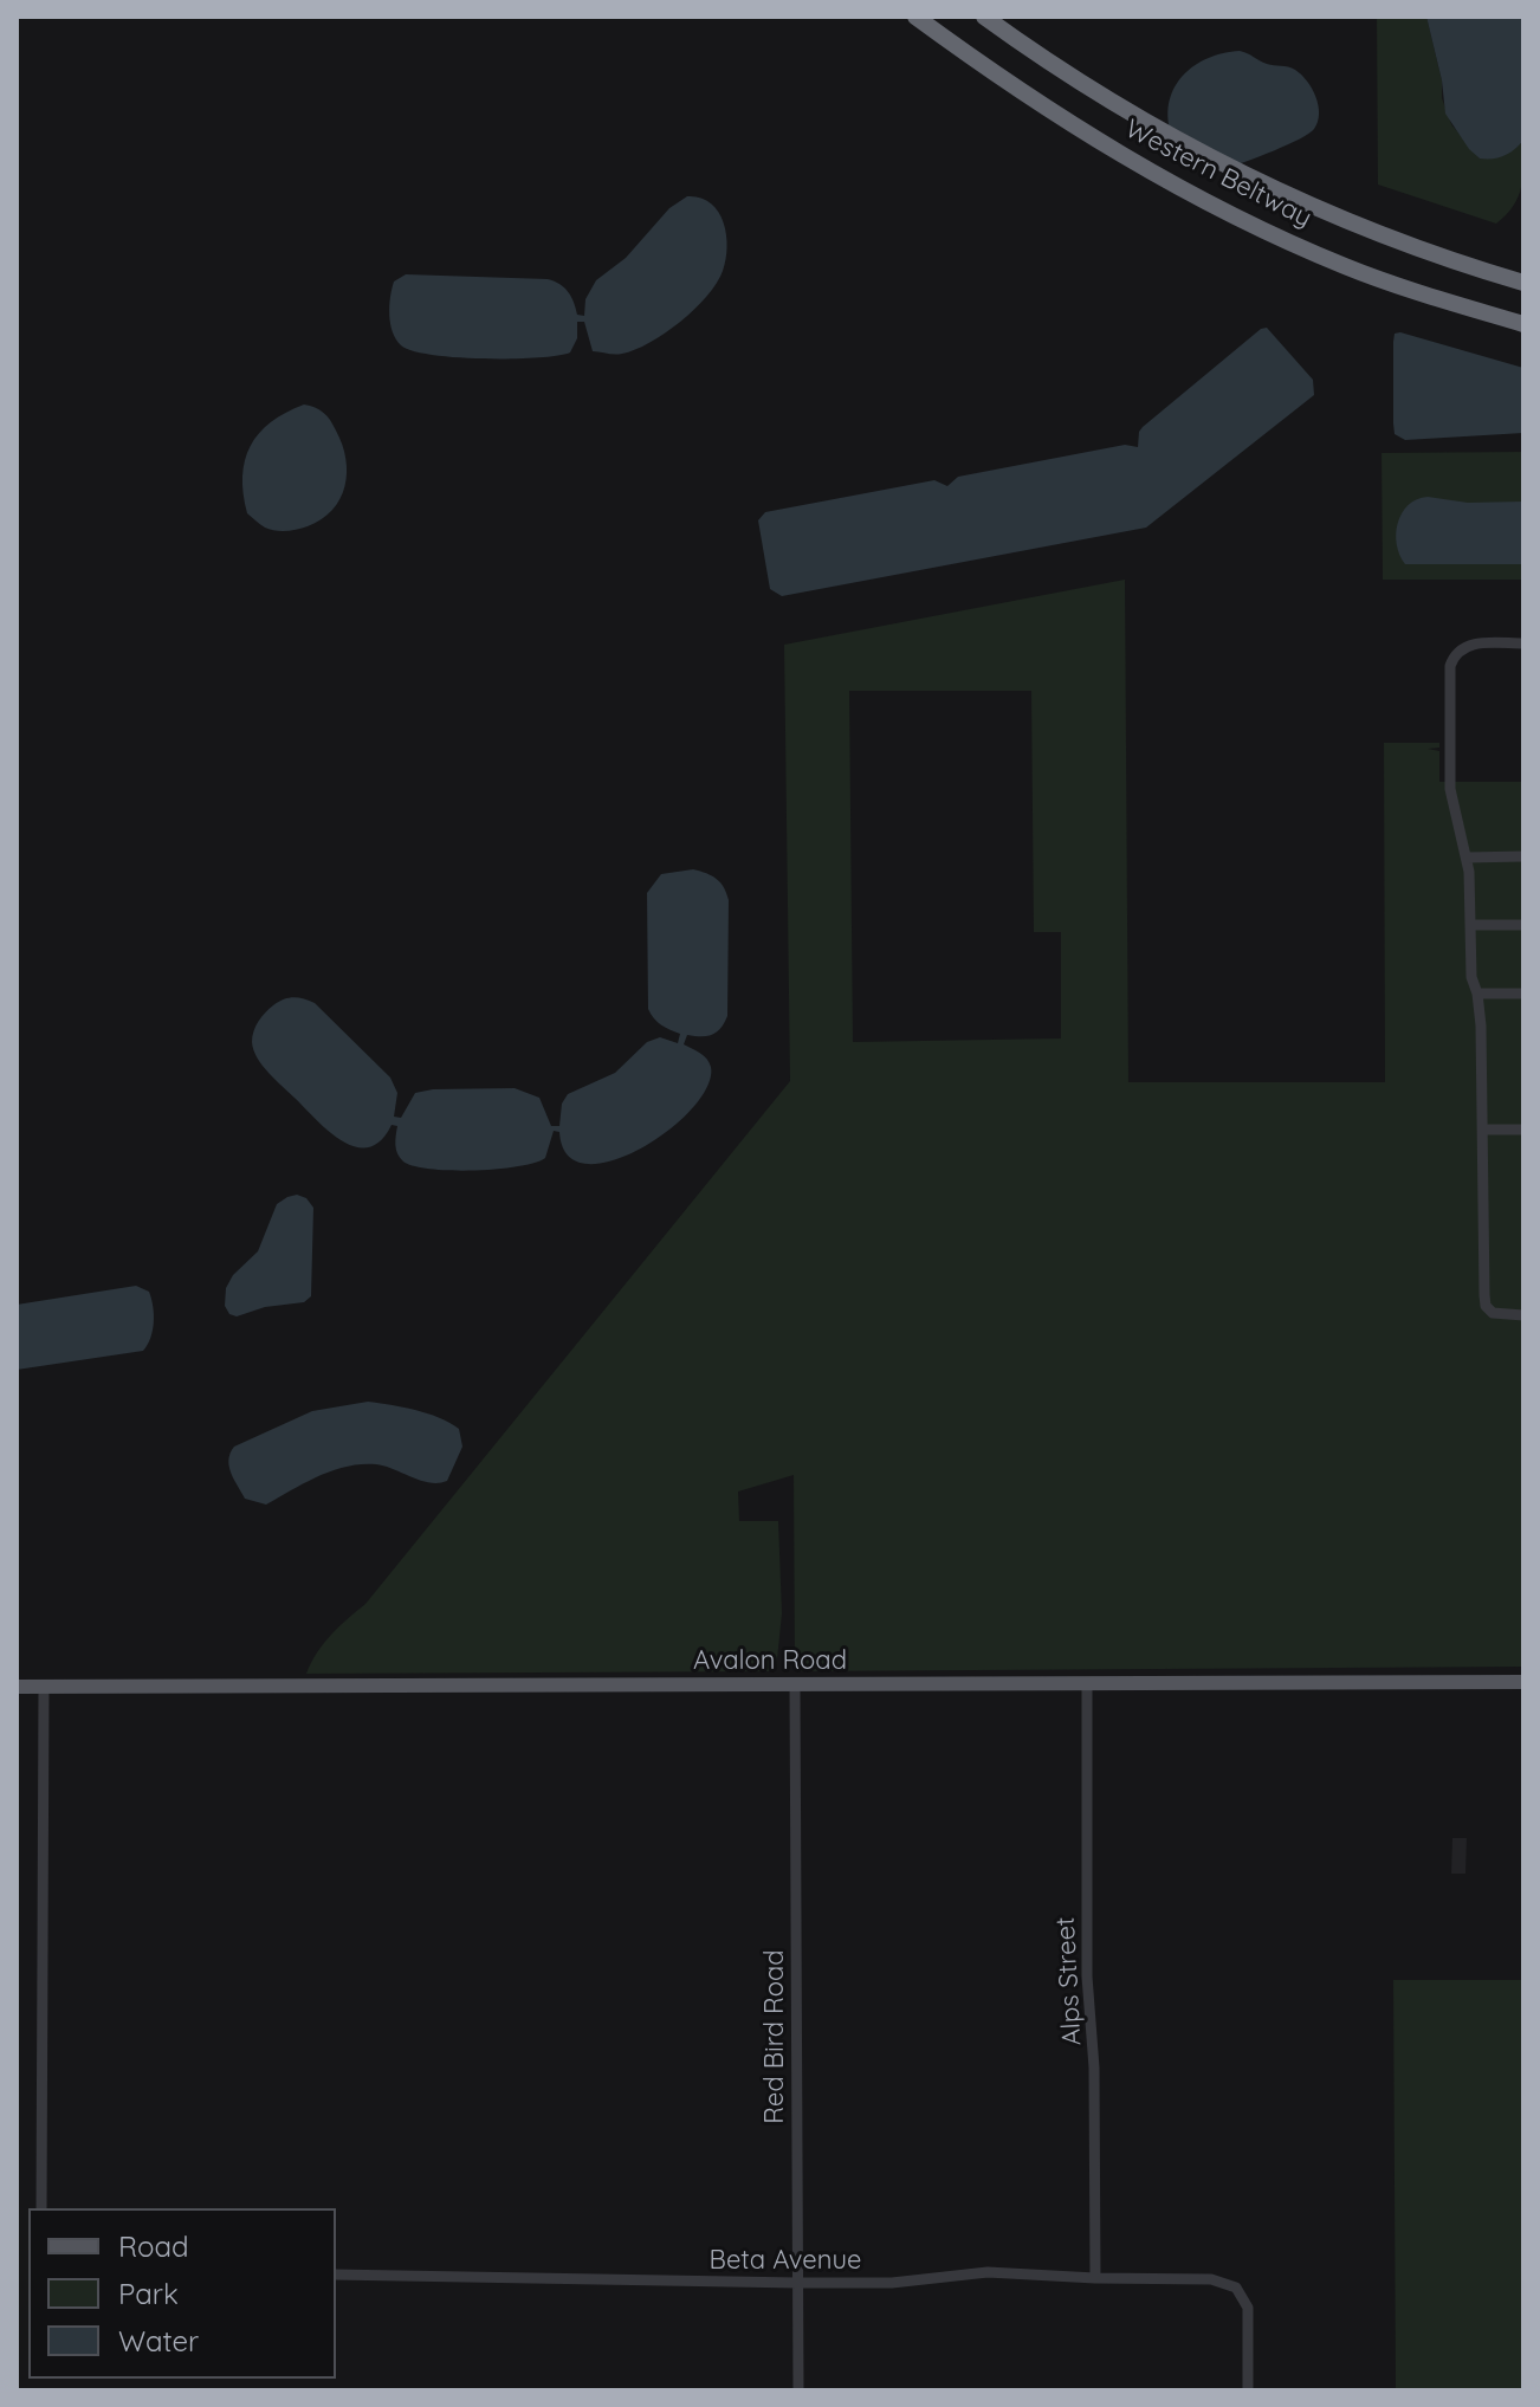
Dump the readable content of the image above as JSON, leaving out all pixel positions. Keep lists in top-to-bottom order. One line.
{"streets":{"highway":["Western Beltway"],"main road":["Avalon Road"],"street":["Alps Street","Red Bird Road","Beta Avenue"]},"crossings":[["Avalon Road","Alps Street"],["Avalon Road","Red Bird Road"],["Alps Street","Beta Avenue"],["Red Bird Road","Beta Avenue"]],"legend":["Road","Park","Water"]}
